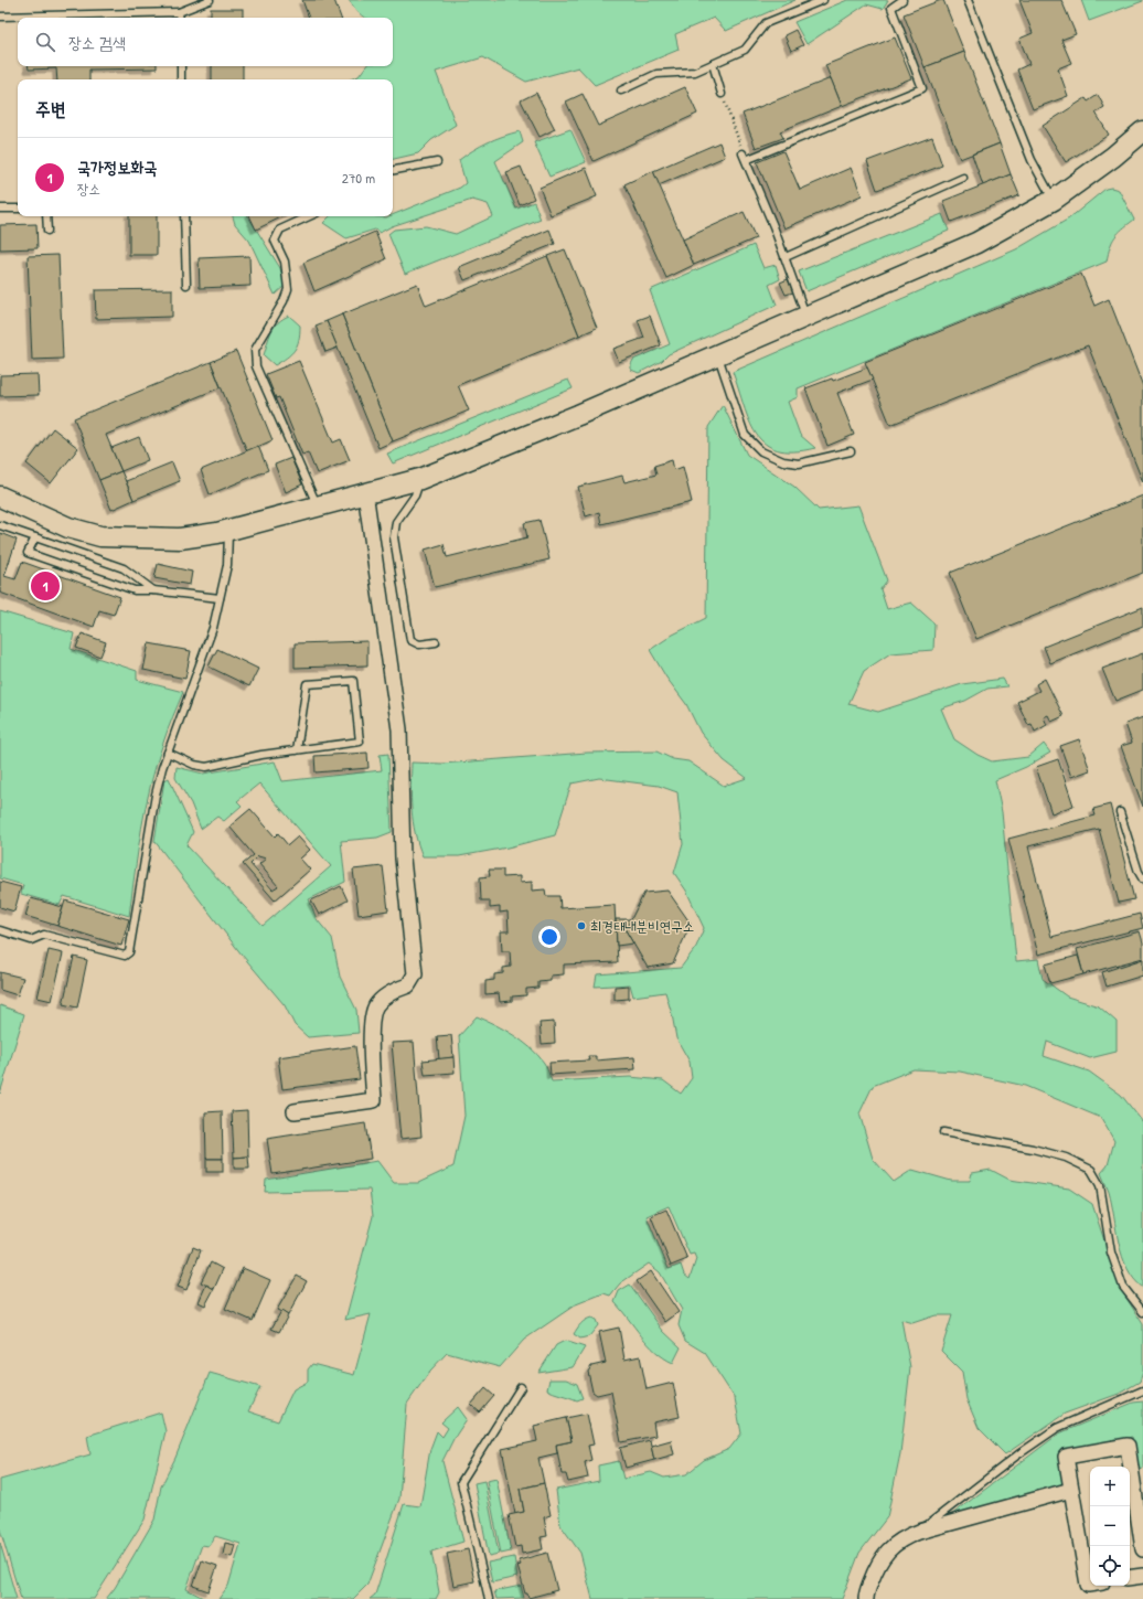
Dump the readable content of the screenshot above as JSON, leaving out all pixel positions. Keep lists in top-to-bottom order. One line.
{"places":["최경태내분비연구소"],"page":{"search":"장소 검색","heading":"주변","list":[{"mark":"1","name":"국가정보화국","note":"장소","value":"270 m"}],"pins":"1","map_buttons":["+","−"]}}
